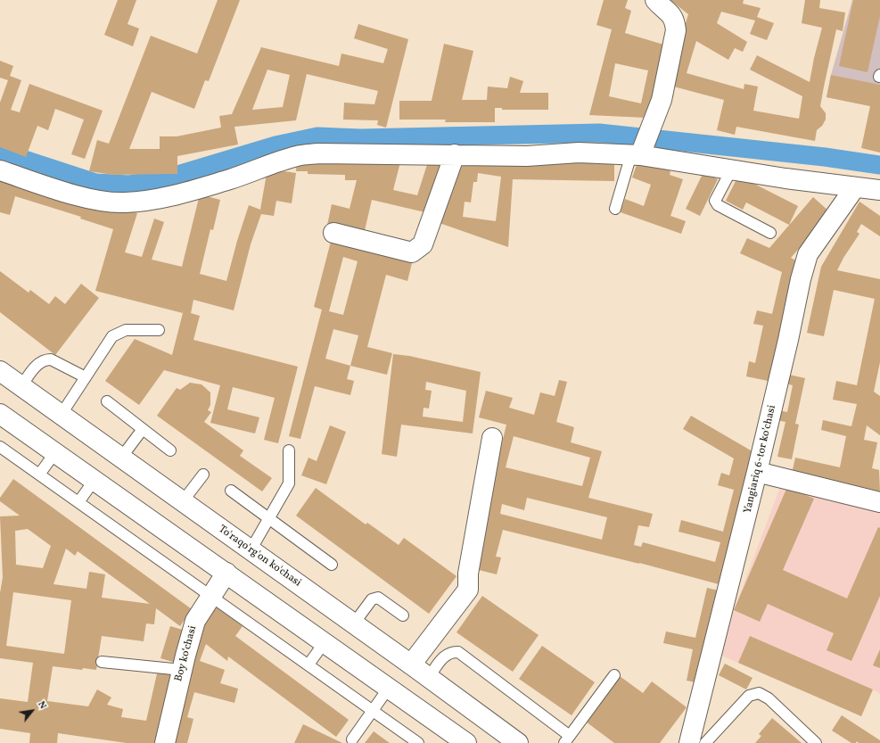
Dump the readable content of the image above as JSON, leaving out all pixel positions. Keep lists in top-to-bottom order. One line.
{"streets":{"street":["Yangiаriq 6-tor koʼchasi","To'raqo'rg'on ko'chasi","Boy koʻchasi"]},"north":"top right"}
